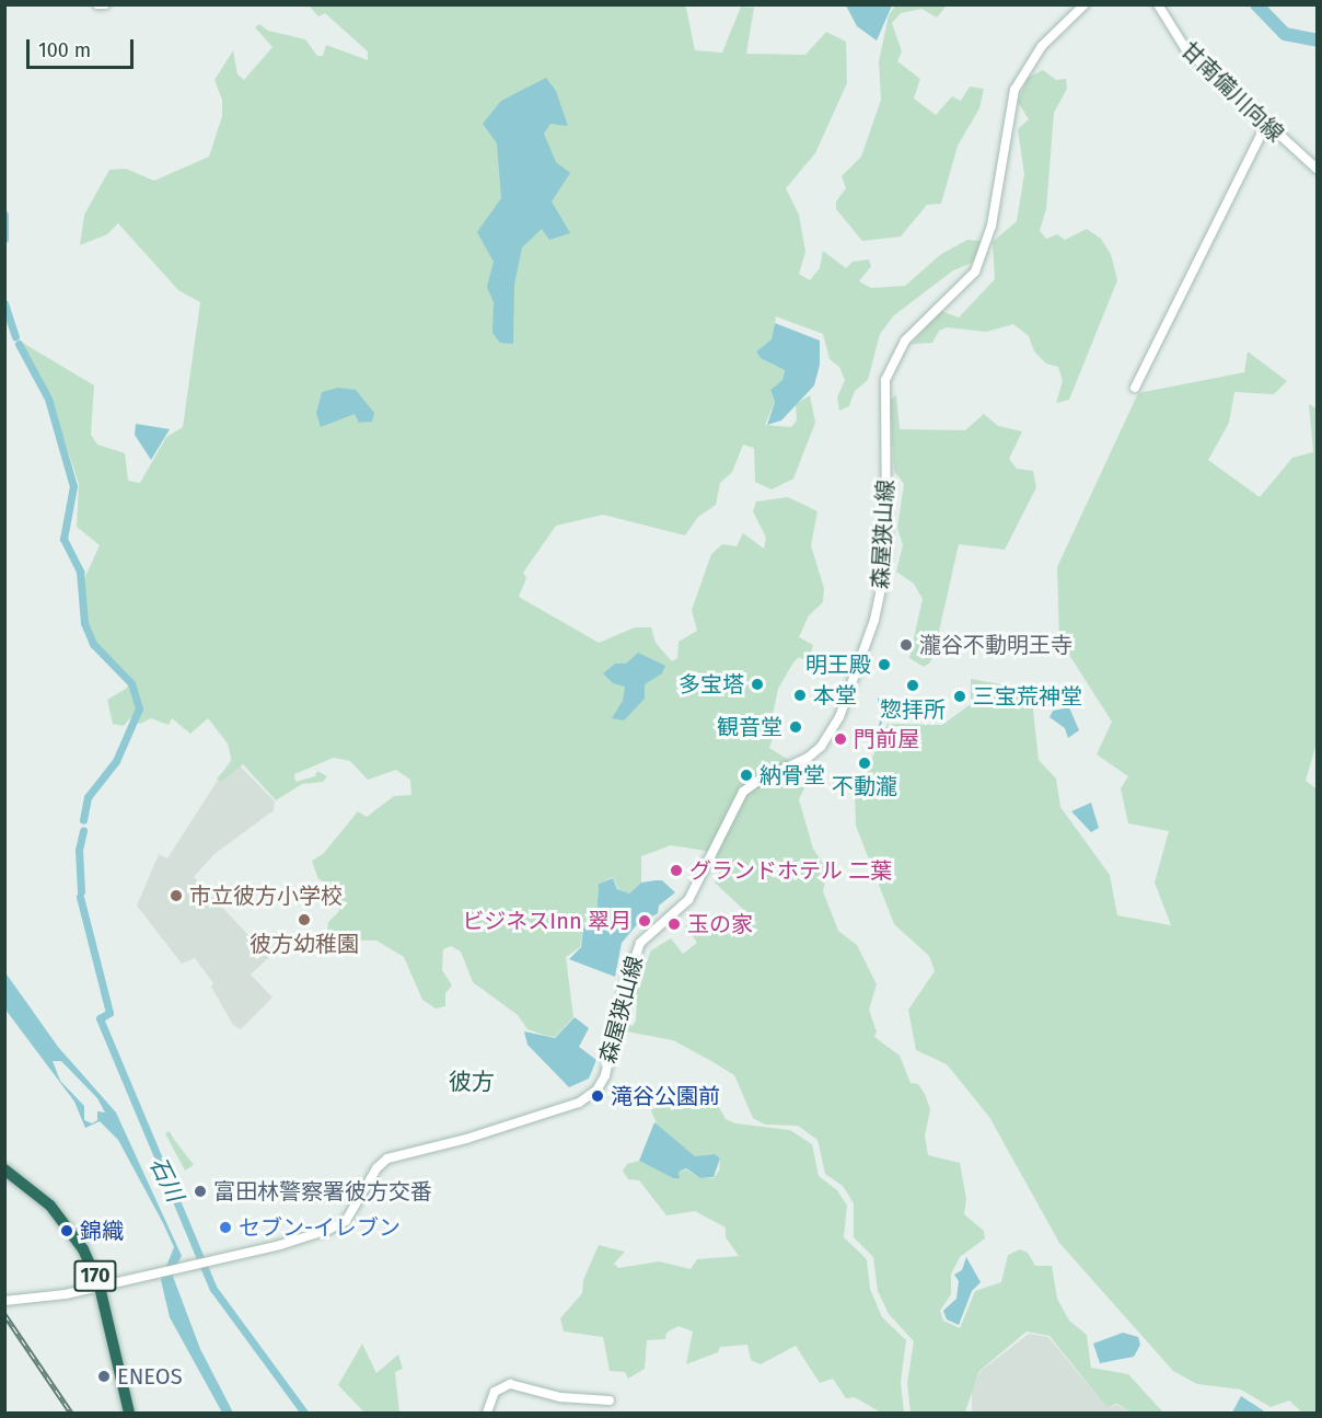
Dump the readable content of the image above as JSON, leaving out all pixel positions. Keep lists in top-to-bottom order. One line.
{"streets":{"highway":["170"],"main road":["甘南備川向線","森屋狭山線"]},"crossings":[["森屋狭山線","170"]],"districts":["彼方"],"water":["石川"],"places":["瀧谷不動明王寺","明王殿","多宝塔","惣拝所","本堂","三宝荒神堂","観音堂","門前屋","不動瀧","納骨堂","グランドホテル 二葉","市立彼方小学校","彼方幼稚園","ビジネスInn 翠月","玉の家","滝谷公園前","富田林警察署彼方交番","セブン-イレブン","錦織","ENEOS"],"scale_bar":"100 m"}
